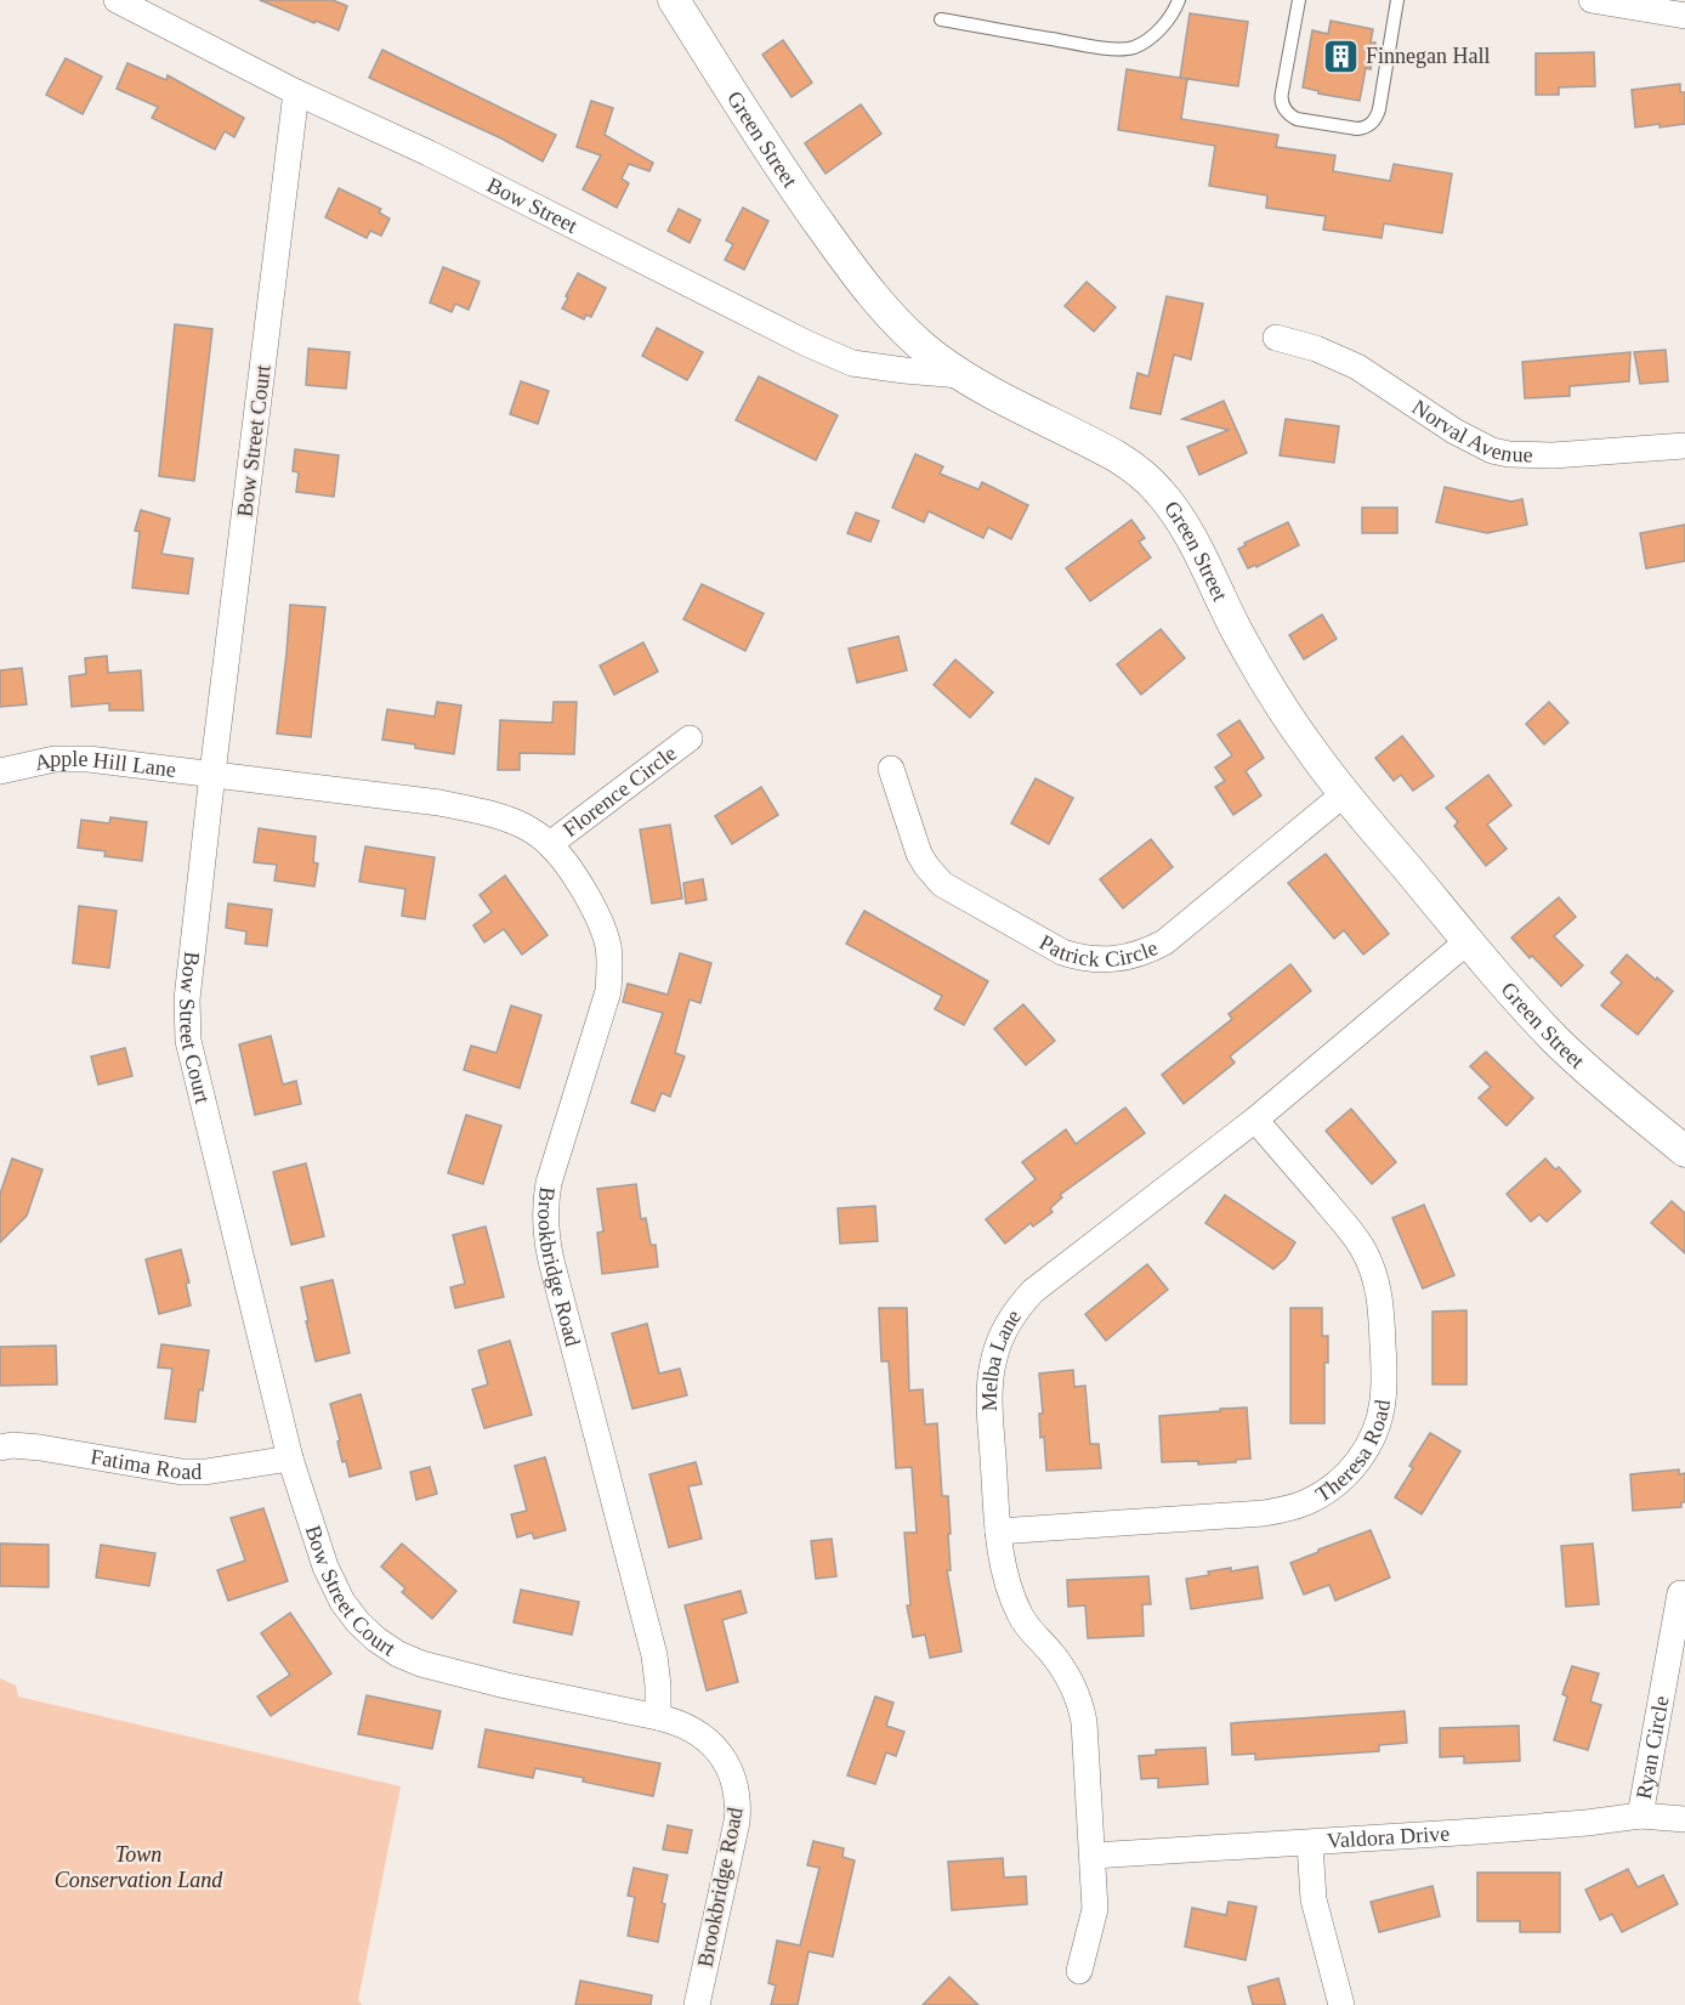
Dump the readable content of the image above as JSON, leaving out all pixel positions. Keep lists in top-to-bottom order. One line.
{"streets":{"street":["Green Street","Bow Street","Norval Avenue","Bow Street Court","Apple Hill Lane","Florence Circle","Patrick Circle","Brookbridge Road","Melba Lane","Theresa Road","Fatima Road","Ryan Circle","Valdora Drive"]},"crossings":[["Green Street","Bow Street"],["Green Street","Patrick Circle"],["Green Street","Melba Lane"],["Bow Street","Bow Street Court"],["Bow Street Court","Apple Hill Lane"],["Bow Street Court","Brookbridge Road"],["Bow Street Court","Fatima Road"],["Apple Hill Lane","Brookbridge Road"],["Florence Circle","Brookbridge Road"],["Melba Lane","Theresa Road"],["Melba Lane","Valdora Drive"],["Ryan Circle","Valdora Drive"]],"parks":["Town Conservation Land"],"places":{"building":["Finnegan Hall"]}}
